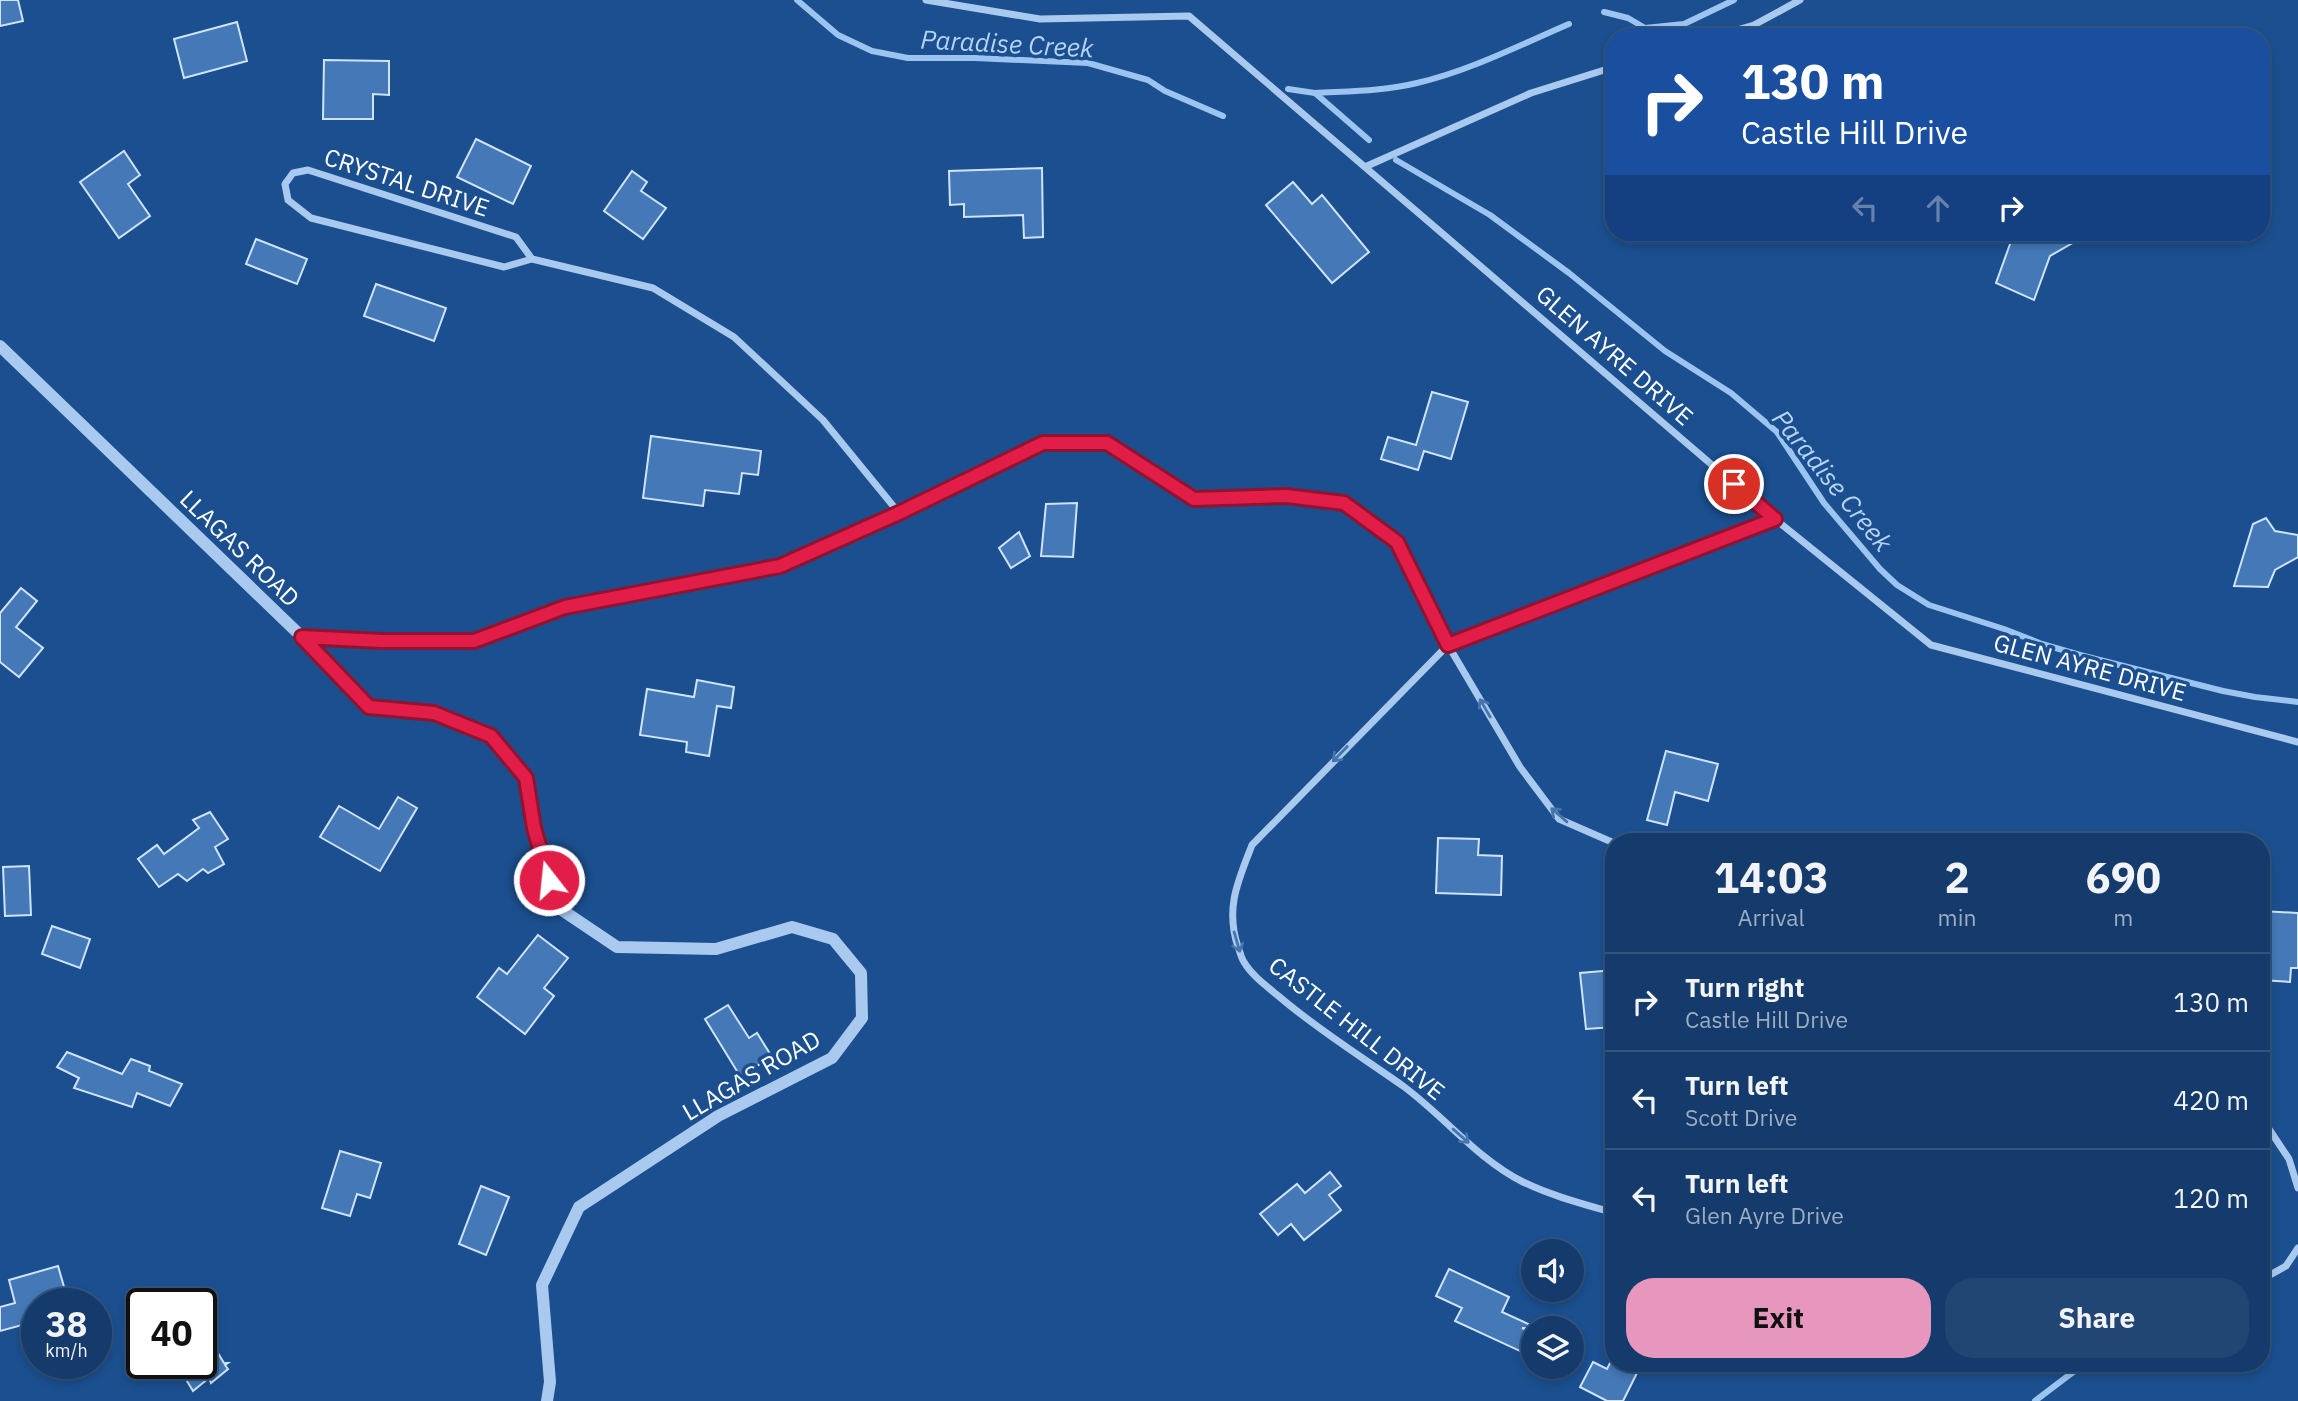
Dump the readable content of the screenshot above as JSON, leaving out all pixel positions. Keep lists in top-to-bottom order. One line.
{"streets":{"street":["CRYSTAL DRIVE","GLEN AYRE DRIVE","LLAGAS ROAD","CASTLE HILL DRIVE"]},"water":["Paradise Creek"],"page":{"turn":["130 m","Castle Hill Drive"],"eta":["14:03","Arrival","2","min","690","m"],"list":[{"name":"Turn right","note":"Castle Hill Drive","value":"130 m"},{"name":"Turn left","note":"Scott Drive","value":"420 m"},{"name":"Turn left","note":"Glen Ayre Drive","value":"120 m"}],"buttons":["Exit","Share"],"speed":"38 km/h","limit":"40"}}
